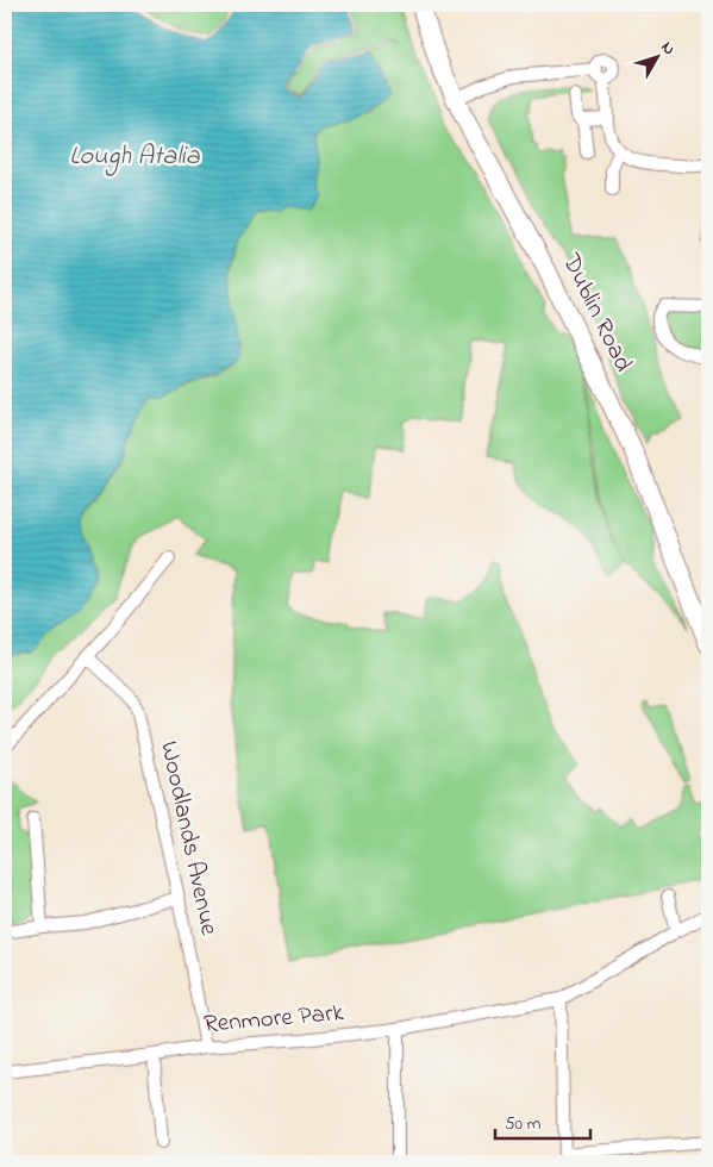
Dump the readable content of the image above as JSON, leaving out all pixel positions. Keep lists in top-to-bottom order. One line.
{"streets":{"main road":["Dublin Road"],"street":["Woodlands Avenue","Renmore Park"]},"crossings":[["Woodlands Avenue","Renmore Park"]],"water":["Lough Atalia"],"scale_bar":"50 m","north":"top right"}
